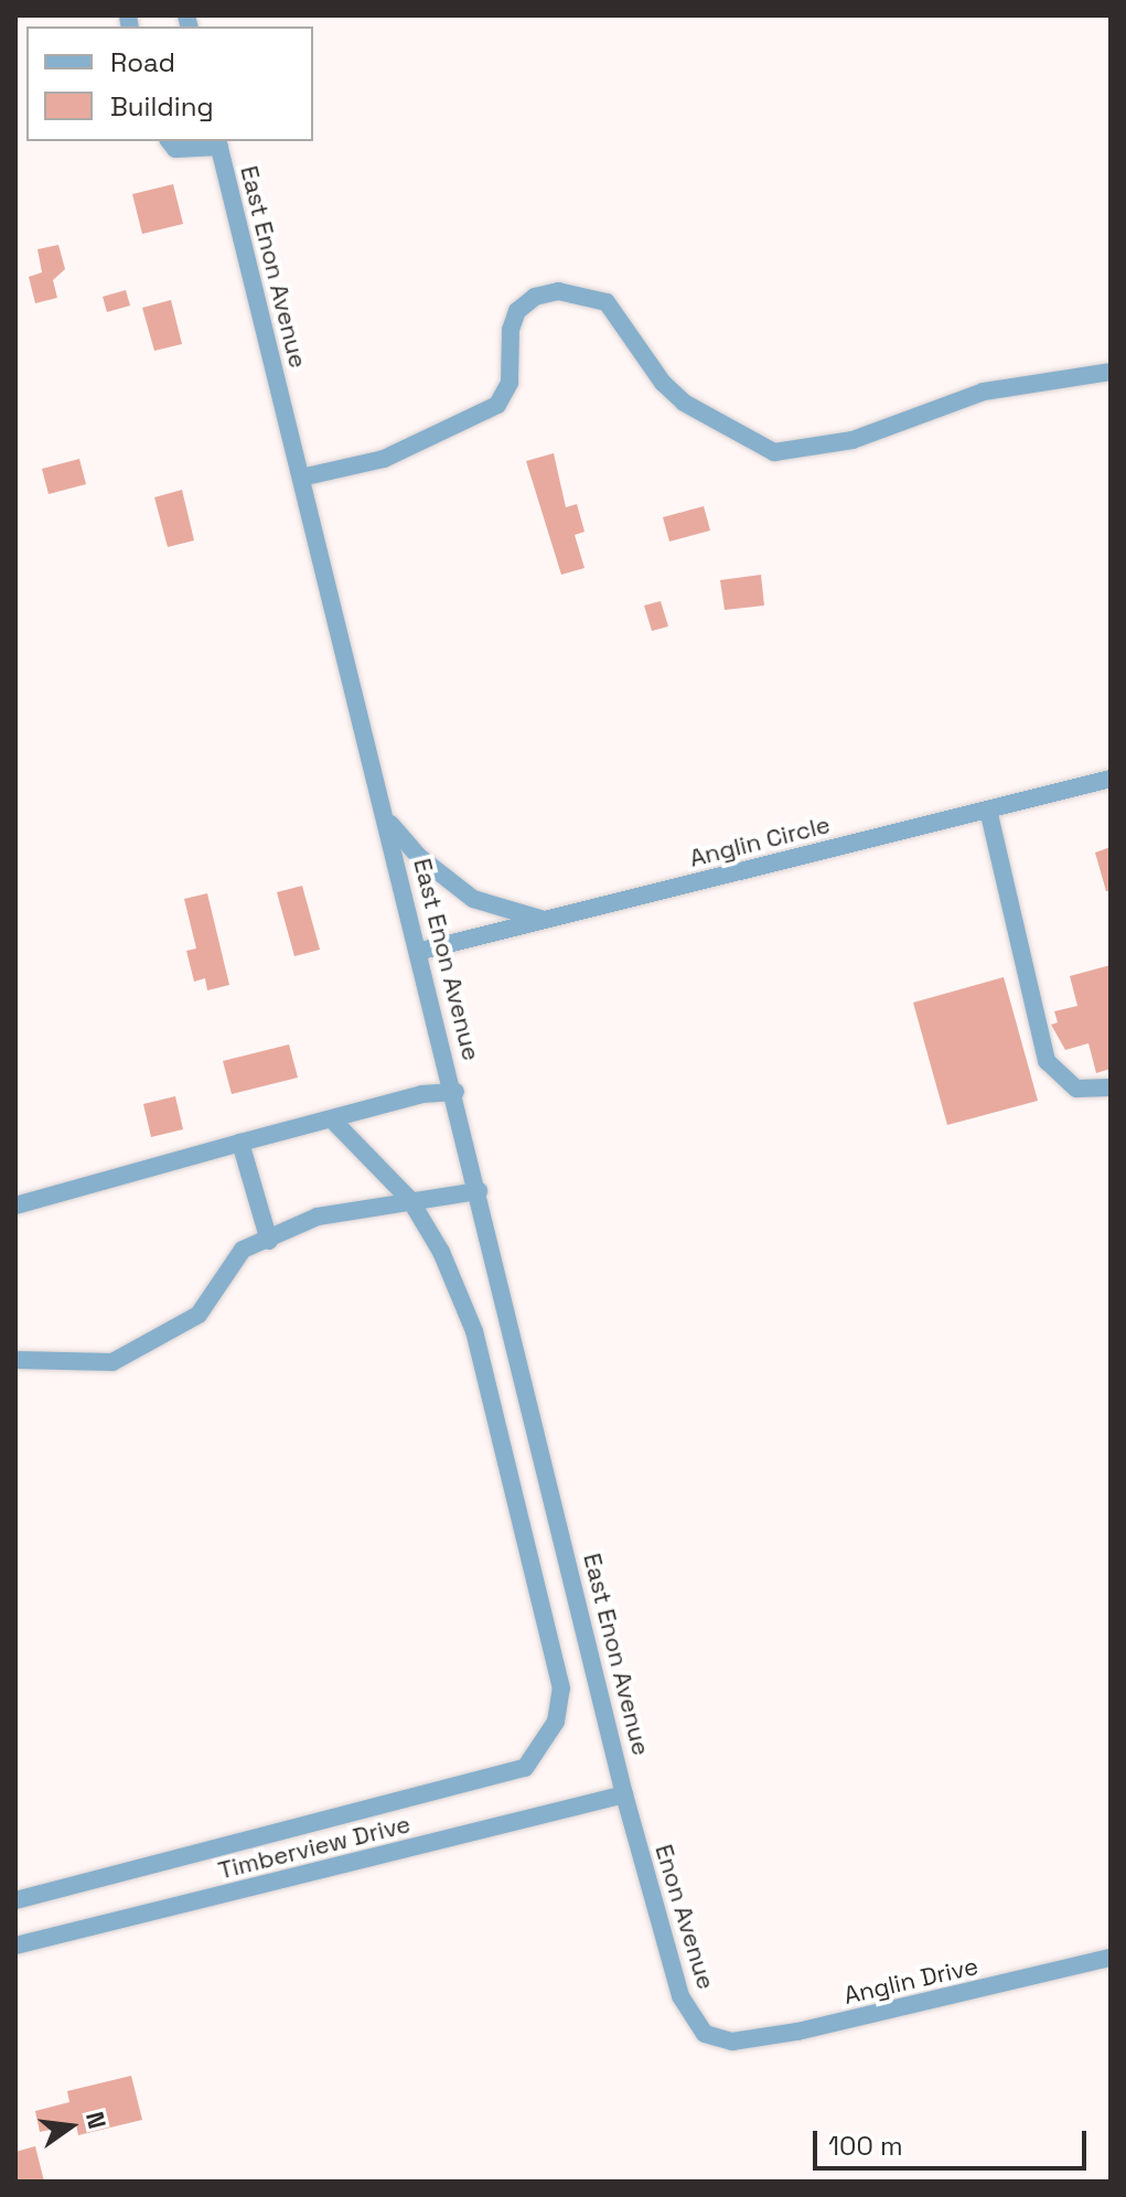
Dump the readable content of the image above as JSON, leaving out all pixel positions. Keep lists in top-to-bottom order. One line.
{"streets":{"street":["East Enon Avenue","Anglin Circle","Timberview Drive","Enon Avenue","Anglin Drive"]},"crossings":[["East Enon Avenue","Anglin Circle"],["East Enon Avenue","Timberview Drive"],["East Enon Avenue","Enon Avenue"],["Timberview Drive","Enon Avenue"],["Enon Avenue","Anglin Drive"]],"legend":["Road","Building"],"scale_bar":"100 m","north":"right"}
